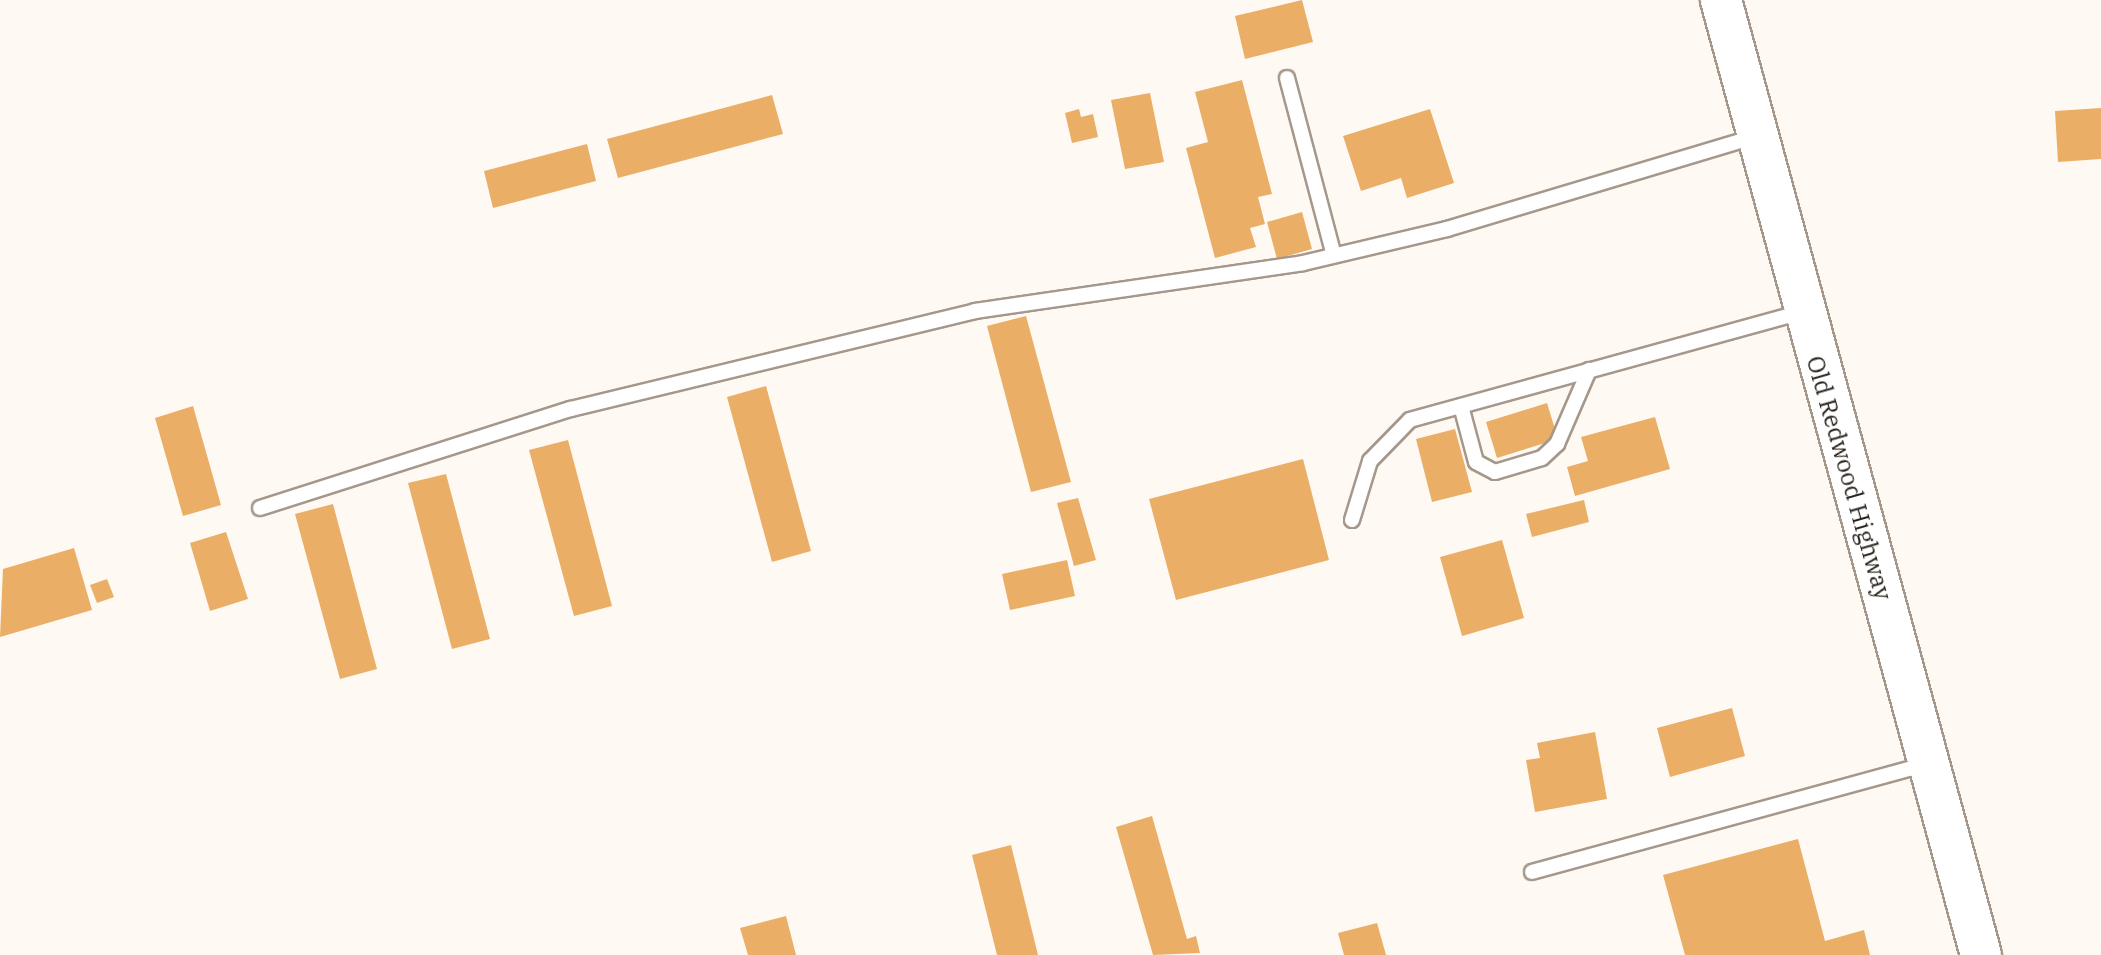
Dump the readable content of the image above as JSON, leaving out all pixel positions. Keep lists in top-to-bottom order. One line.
{"streets":{"main road":["Old Redwood Highway"]}}
